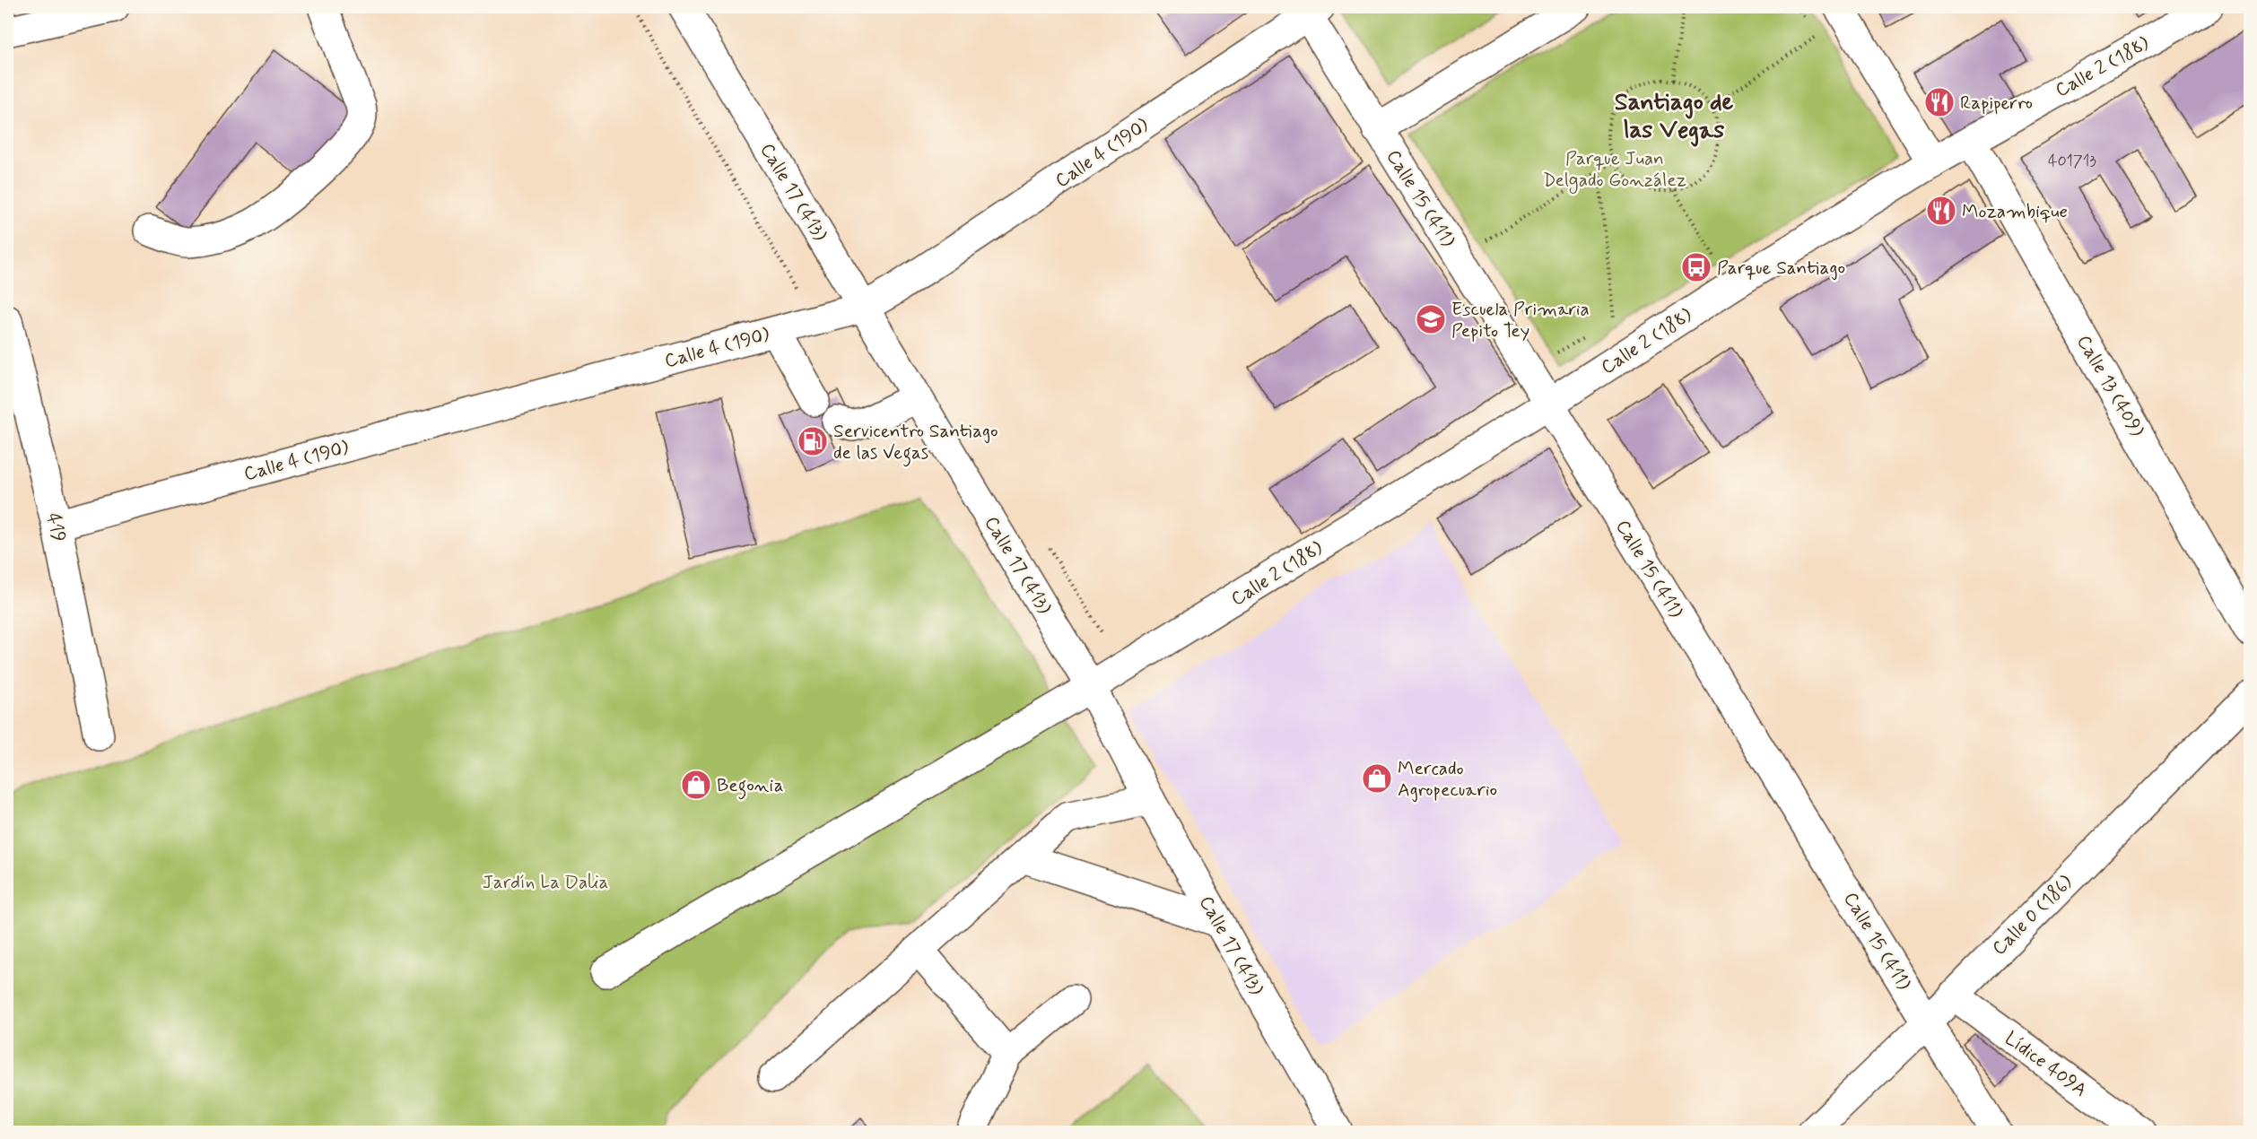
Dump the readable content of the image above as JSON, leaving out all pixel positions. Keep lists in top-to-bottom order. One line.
{"streets":{"street":["Calle 2 (188)","Calle 4 (190)","Calle 17 (413)","Calle 15 (411)","Calle 13 (409)","419","Calle 0 (186)","Lídice 409A"]},"crossings":[["Calle 2 (188)","Calle 17 (413)"],["Calle 2 (188)","Calle 15 (411)"],["Calle 2 (188)","Calle 13 (409)"],["Calle 4 (190)","Calle 17 (413)"],["Calle 4 (190)","Calle 15 (411)"],["Calle 4 (190)","419"],["Calle 15 (411)","Calle 0 (186)"],["Calle 0 (186)","Lídice 409A"]],"districts":["Santiago de las Vegas"],"parks":["Parque Juan Delgado González","Jardín La Dalia"],"places":{"restaurant":["Rapiperro","Mozambique"],"bus stop":["Parque Santiago"],"school or university":["Escuela Primaria Pepito Tey"],"fuel station":["Servicentro Santiago de las Vegas"],"shop":["Mercado Agropecuario","Begonia"]},"house_numbers":["401713"]}
